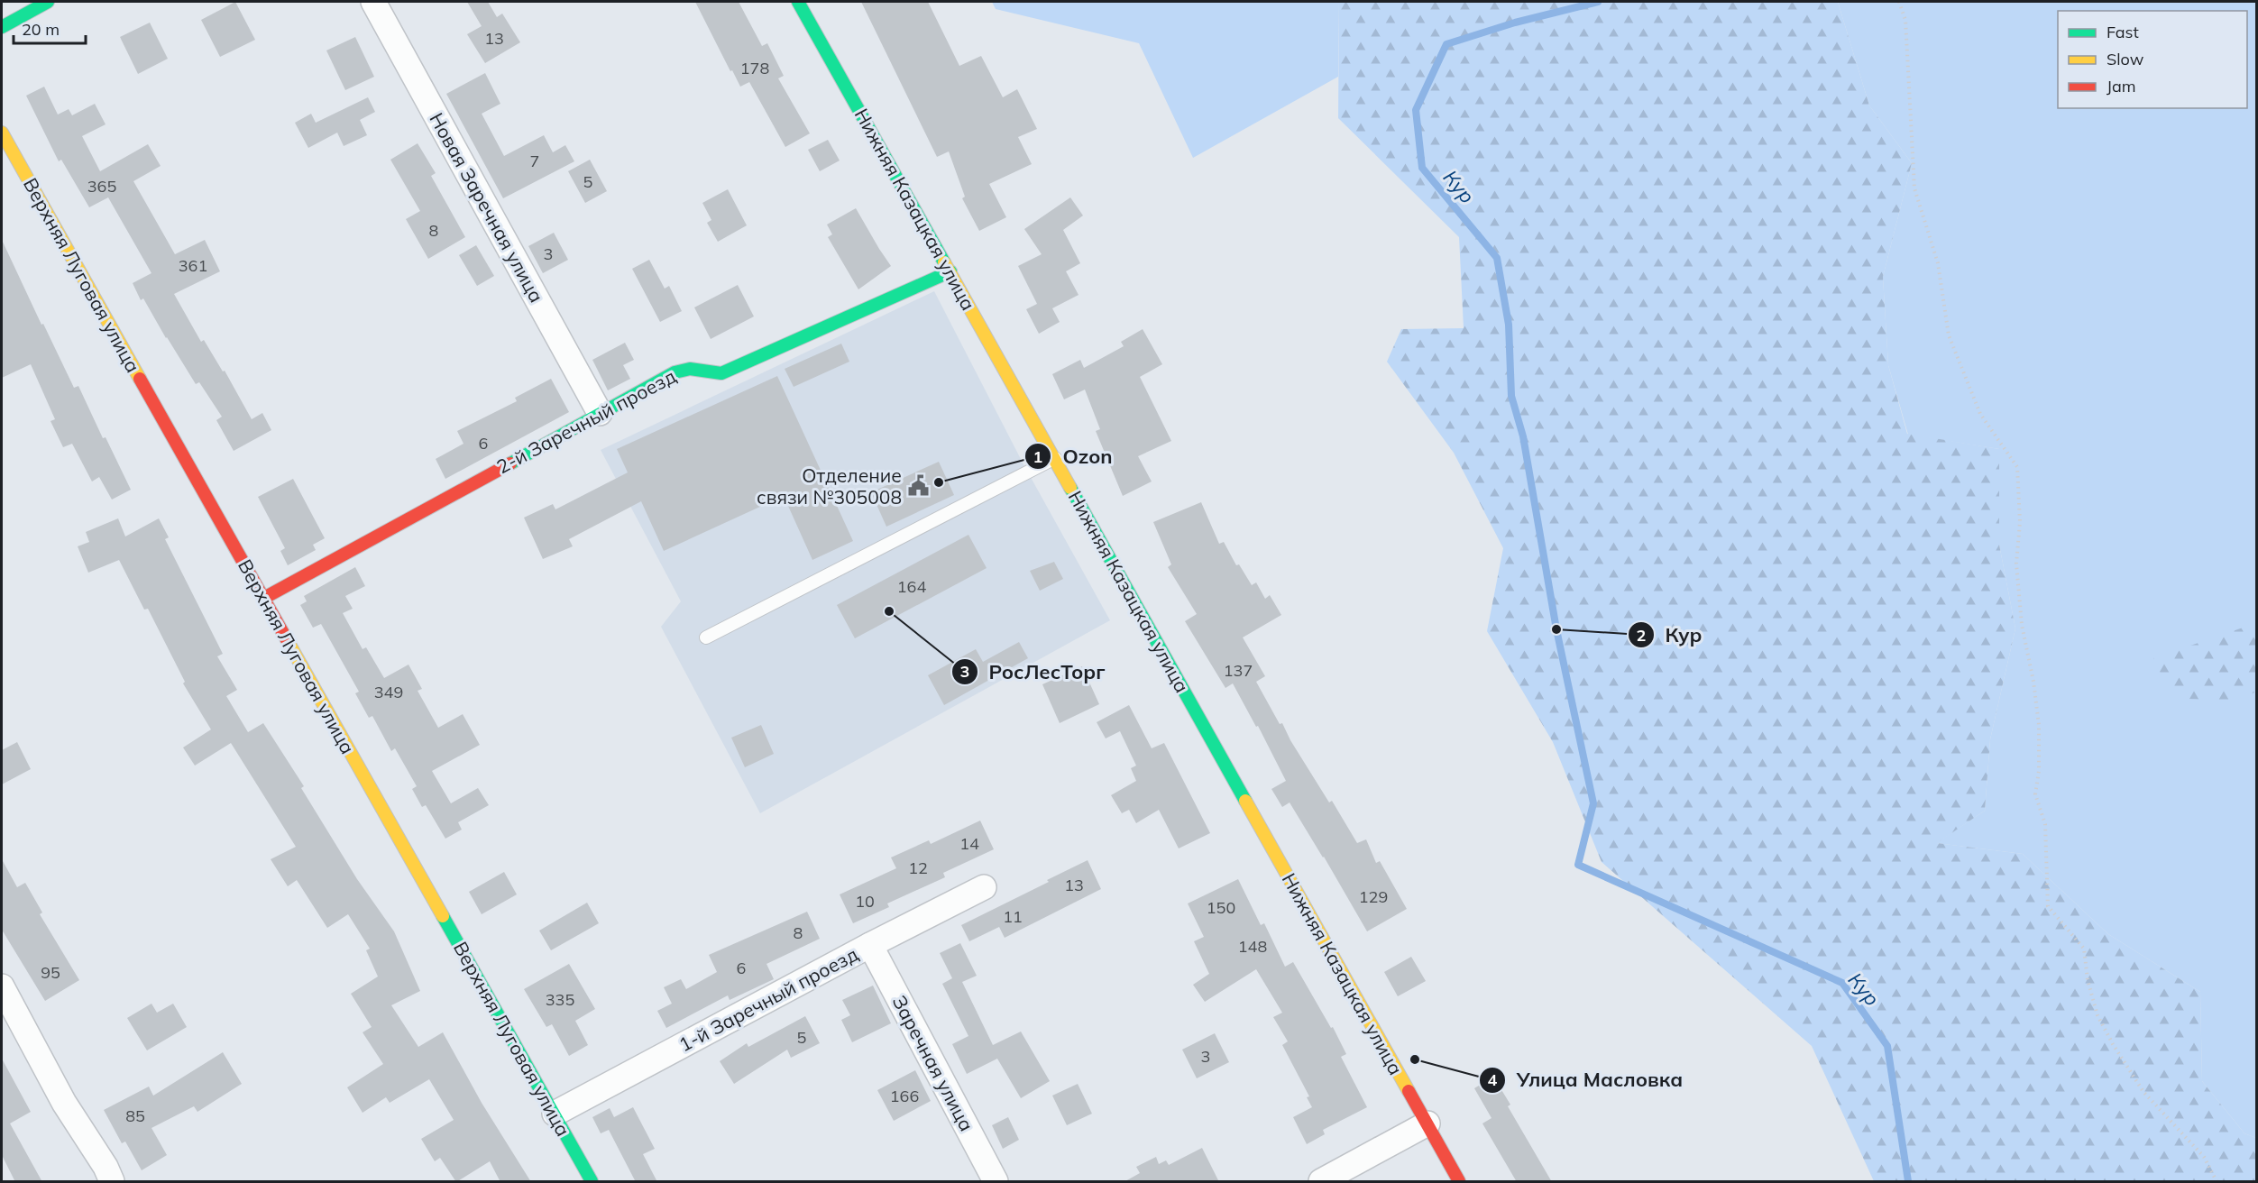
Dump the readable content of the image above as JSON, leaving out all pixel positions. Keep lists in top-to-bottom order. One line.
{"streets":{"street":["Новая Заречная улица","Нижняя Казацкая улица","Верхняя Луговая улица","2-й Заречный проезд","1-й Заречный проезд","Заречная улица"]},"crossings":[["Новая Заречная улица","2-й Заречный проезд"],["Нижняя Казацкая улица","2-й Заречный проезд"],["Верхняя Луговая улица","2-й Заречный проезд"],["Верхняя Луговая улица","1-й Заречный проезд"],["1-й Заречный проезд","Заречная улица"]],"water":["Кур"],"places":{"other":["Ozon","РосЛесТорг","Кур","Улица Масловка"],"public building":["Отделение связи №305008"]},"house_numbers":["13","178","7","5","365","8","3","361","6","164","137","349","14","12","13","129","10","150","11","8","148","6","95","335","5","3","166","85"],"legend":["Fast","Slow","Jam"],"scale_bar":"20 m"}
